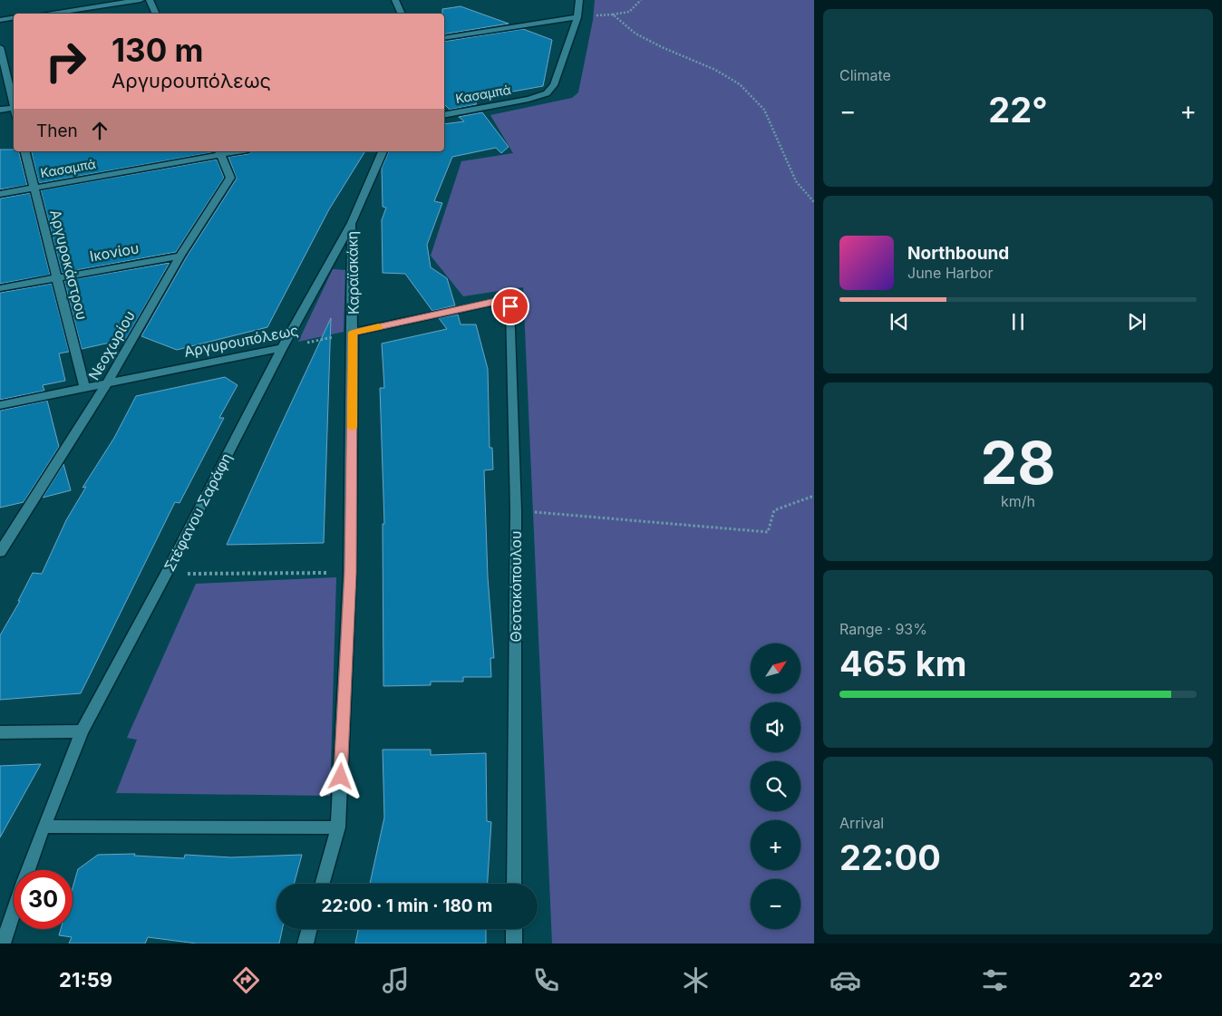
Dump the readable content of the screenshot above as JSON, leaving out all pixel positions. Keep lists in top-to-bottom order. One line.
{"streets":{"street":["Κασαμπά","Ικονίου","Αργυροκάστρου","Καραϊσκάκη","Αργυρουπόλεως","Νεοχωρίου","Στέφανου Σαράφη","Θεοτοκόπουλου"]},"crossings":[["Κασαμπά","Αργυροκάστρου"],["Κασαμπά","Νεοχωρίου"],["Ικονίου","Αργυροκάστρου"],["Ικονίου","Νεοχωρίου"],["Αργυροκάστρου","Αργυρουπόλεως"],["Καραϊσκάκη","Αργυρουπόλεως"],["Καραϊσκάκη","Στέφανου Σαράφη"],["Καραϊσκάκη","Θεοτοκόπουλου"],["Αργυρουπόλεως","Νεοχωρίου"],["Αργυρουπόλεως","Στέφανου Σαράφη"],["Αργυρουπόλεως","Θεοτοκόπουλου"]],"north":"top right","page":{"tile":["Climate",["28","km/h"],["Range · 93%","465 km"],["Arrival","22:00"]],"turn":["130 m","Αργυρουπόλεως"],"heat":["−","22°","+"],"then":"Then","song":["Northbound","June Harbor"],"map_buttons":["+","−"],"limit":"30","trip":"22:00 · 1 min · 180 m","tabs":["21:59","22°"]}}
